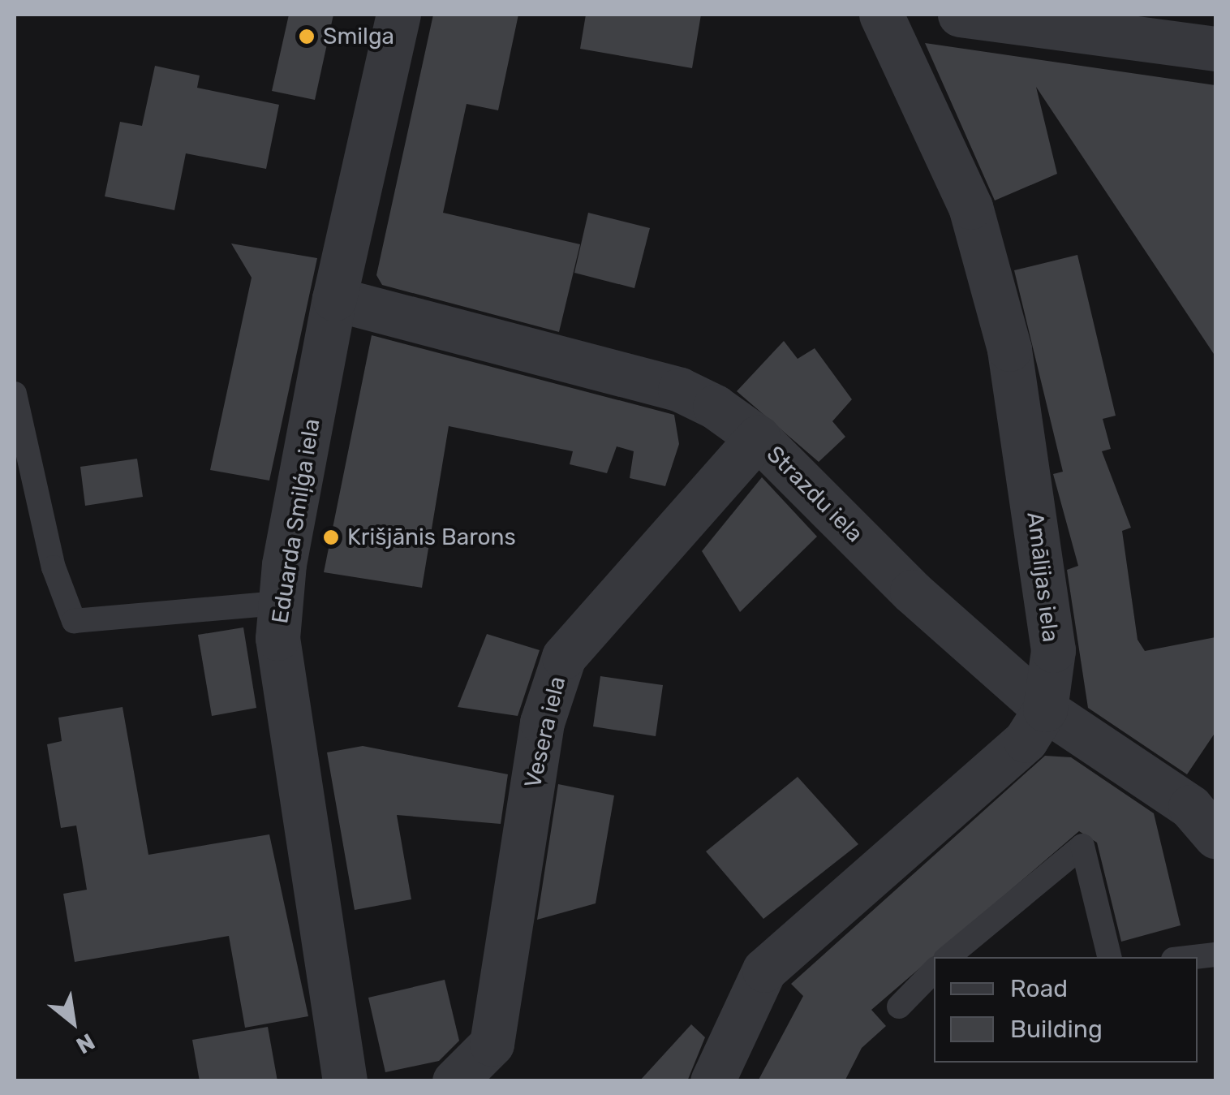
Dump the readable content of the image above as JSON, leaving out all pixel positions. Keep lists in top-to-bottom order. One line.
{"streets":{"street":["Strazdu iela","Eduarda Smiļģa iela","Amālijas iela","Vesera iela"]},"crossings":[["Strazdu iela","Eduarda Smiļģa iela"],["Strazdu iela","Amālijas iela"],["Strazdu iela","Vesera iela"]],"places":["Smilga","Krišjānis Barons"],"legend":["Road","Building"],"north":"bottom right"}
